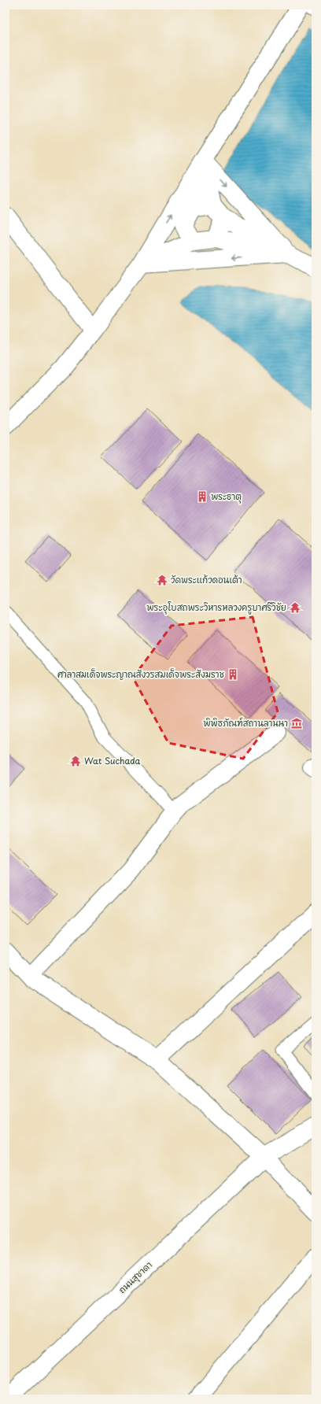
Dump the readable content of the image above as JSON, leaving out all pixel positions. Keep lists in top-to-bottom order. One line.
{"streets":{"street":["ถนนสุชาดา"]},"places":{"building":["พระธาตุ","ศาลาสมเด็จพระญาณสังวรสมเด็จพระสังฆราช"],"temple":["วัดพระแก้วดอนเต้า","พระอุโบสถพระวิหารหลวงครูบาศรีวิชัย","Wat Suchada"],"museum":["พิพิธภัณฑ์สถานลานนา"]}}
